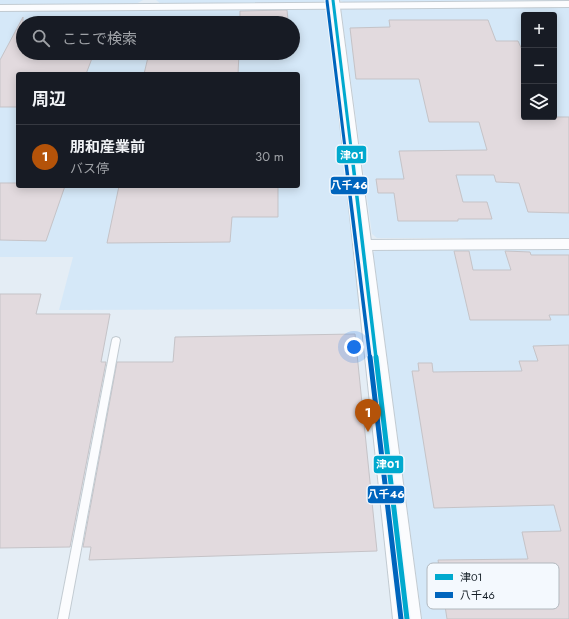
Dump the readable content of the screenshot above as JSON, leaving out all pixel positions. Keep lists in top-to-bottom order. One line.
{"lines":["transit line 津01","transit line 八千46"],"legend":["津01","八千46"],"page":{"map_buttons":["+","−"],"search":"ここで検索","heading":"周辺","list":[{"mark":"1","name":"朋和産業前","note":"バス停","value":"30 m"}],"pins":"1"}}
